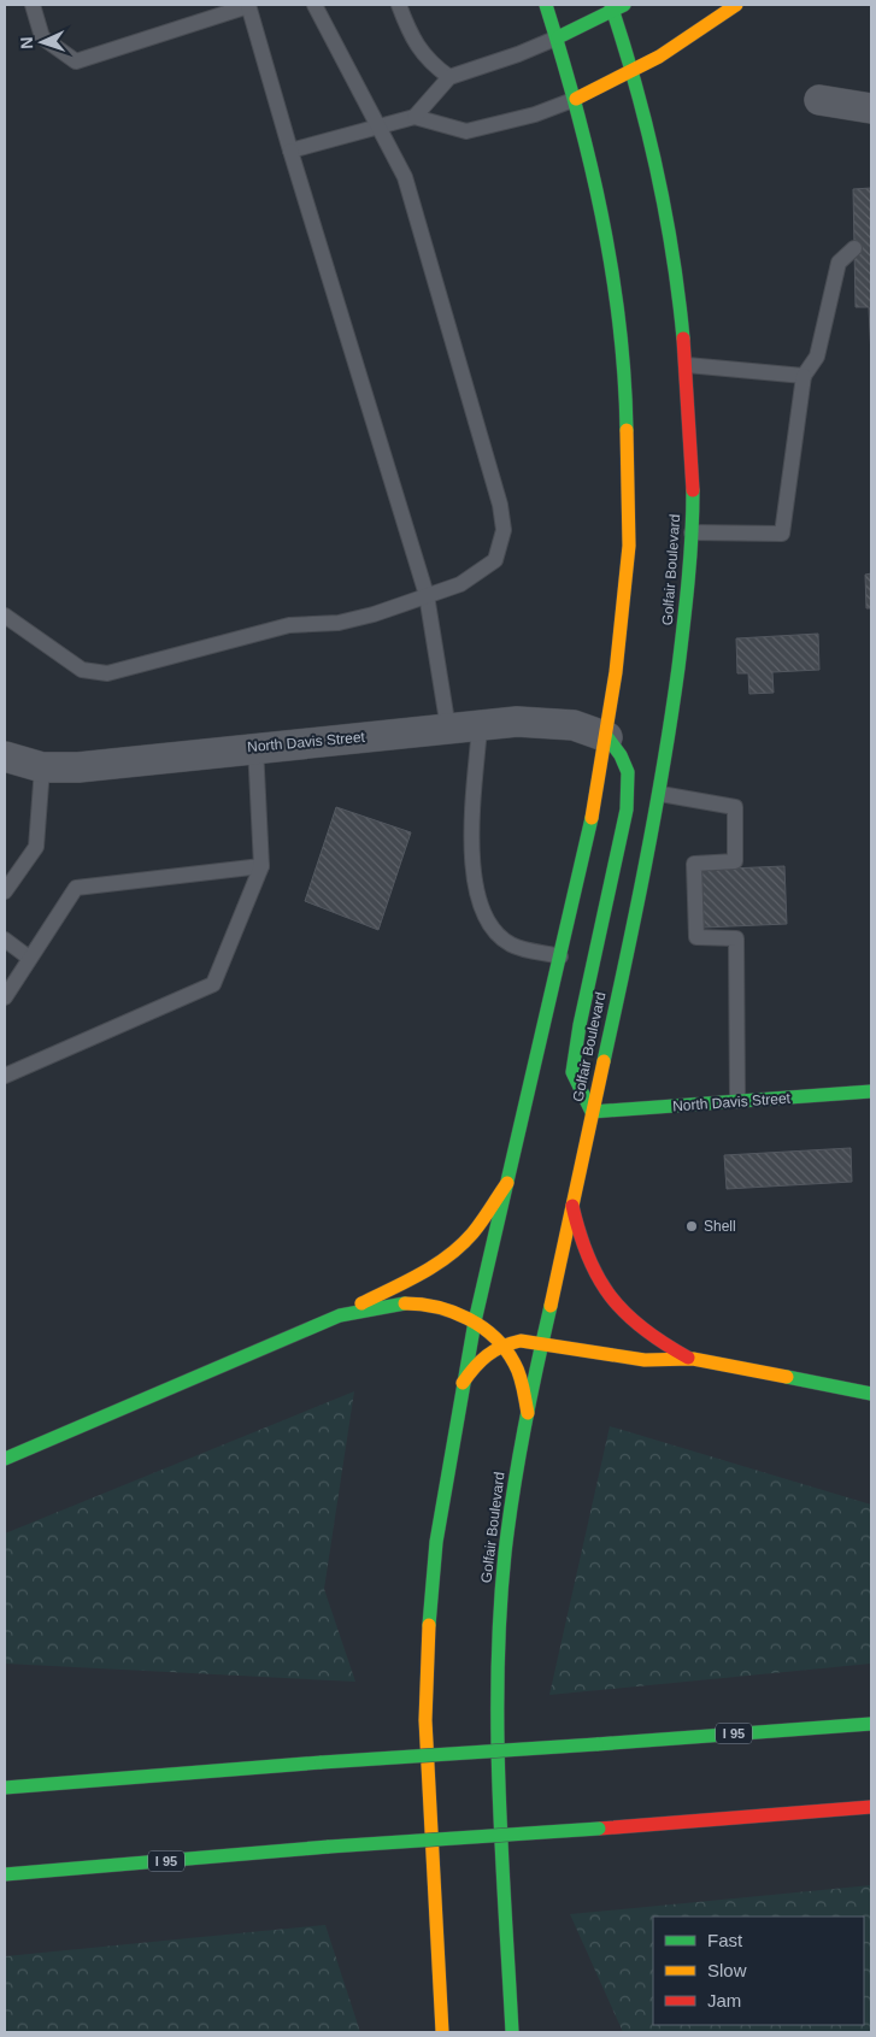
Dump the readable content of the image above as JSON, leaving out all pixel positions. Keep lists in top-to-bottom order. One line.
{"streets":{"main road":["Golfair Boulevard","North Davis Street","I 95"]},"crossings":[["Golfair Boulevard","North Davis Street"]],"places":["Shell"],"legend":["Fast","Slow","Jam"],"north":"left"}
